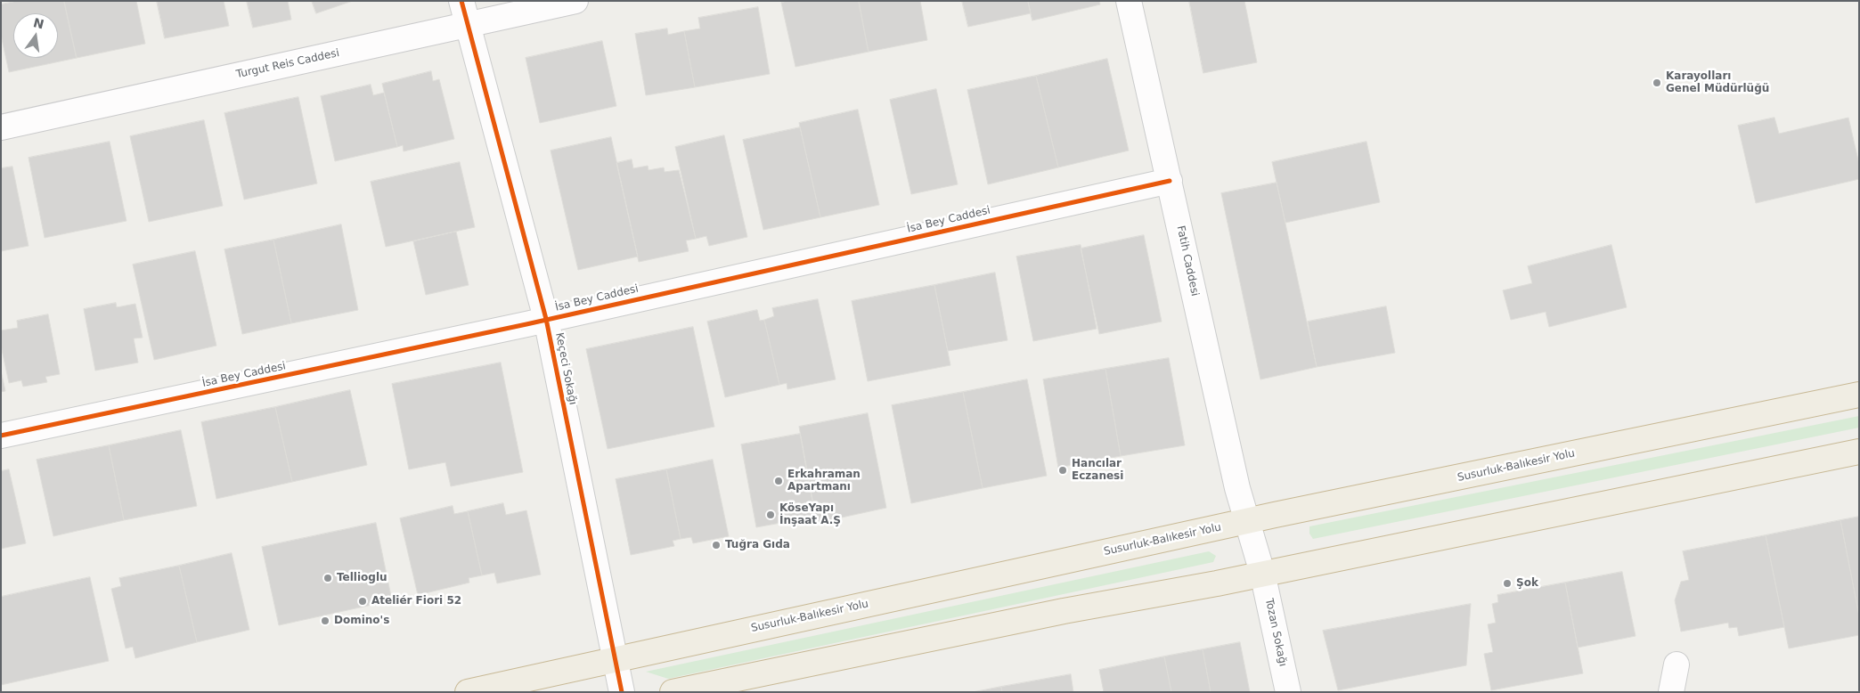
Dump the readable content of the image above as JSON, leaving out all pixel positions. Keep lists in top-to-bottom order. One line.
{"streets":{"highway":["Susurluk-Balıkesir Yolu"],"street":["Turgut Reis Caddesi","İsa Bey Caddesi","Fatih Caddesi","Keçeci Sokağı","Tozan Sokağı"]},"crossings":[["Turgut Reis Caddesi","Keçeci Sokağı"],["İsa Bey Caddesi","Fatih Caddesi"],["İsa Bey Caddesi","Keçeci Sokağı"],["Fatih Caddesi","Susurluk-Balıkesir Yolu"],["Fatih Caddesi","Tozan Sokağı"],["Keçeci Sokağı","Susurluk-Balıkesir Yolu"]],"places":["Karayolları Genel Müdürlüğü","Hancılar Eczanesi","Erkahraman Apartmanı","KöseYapı İnşaat A.Ş","Tuğra Gıda","Tellioglu","Şok","Ateliér Fiori 52","Domino's"],"north":"top"}
